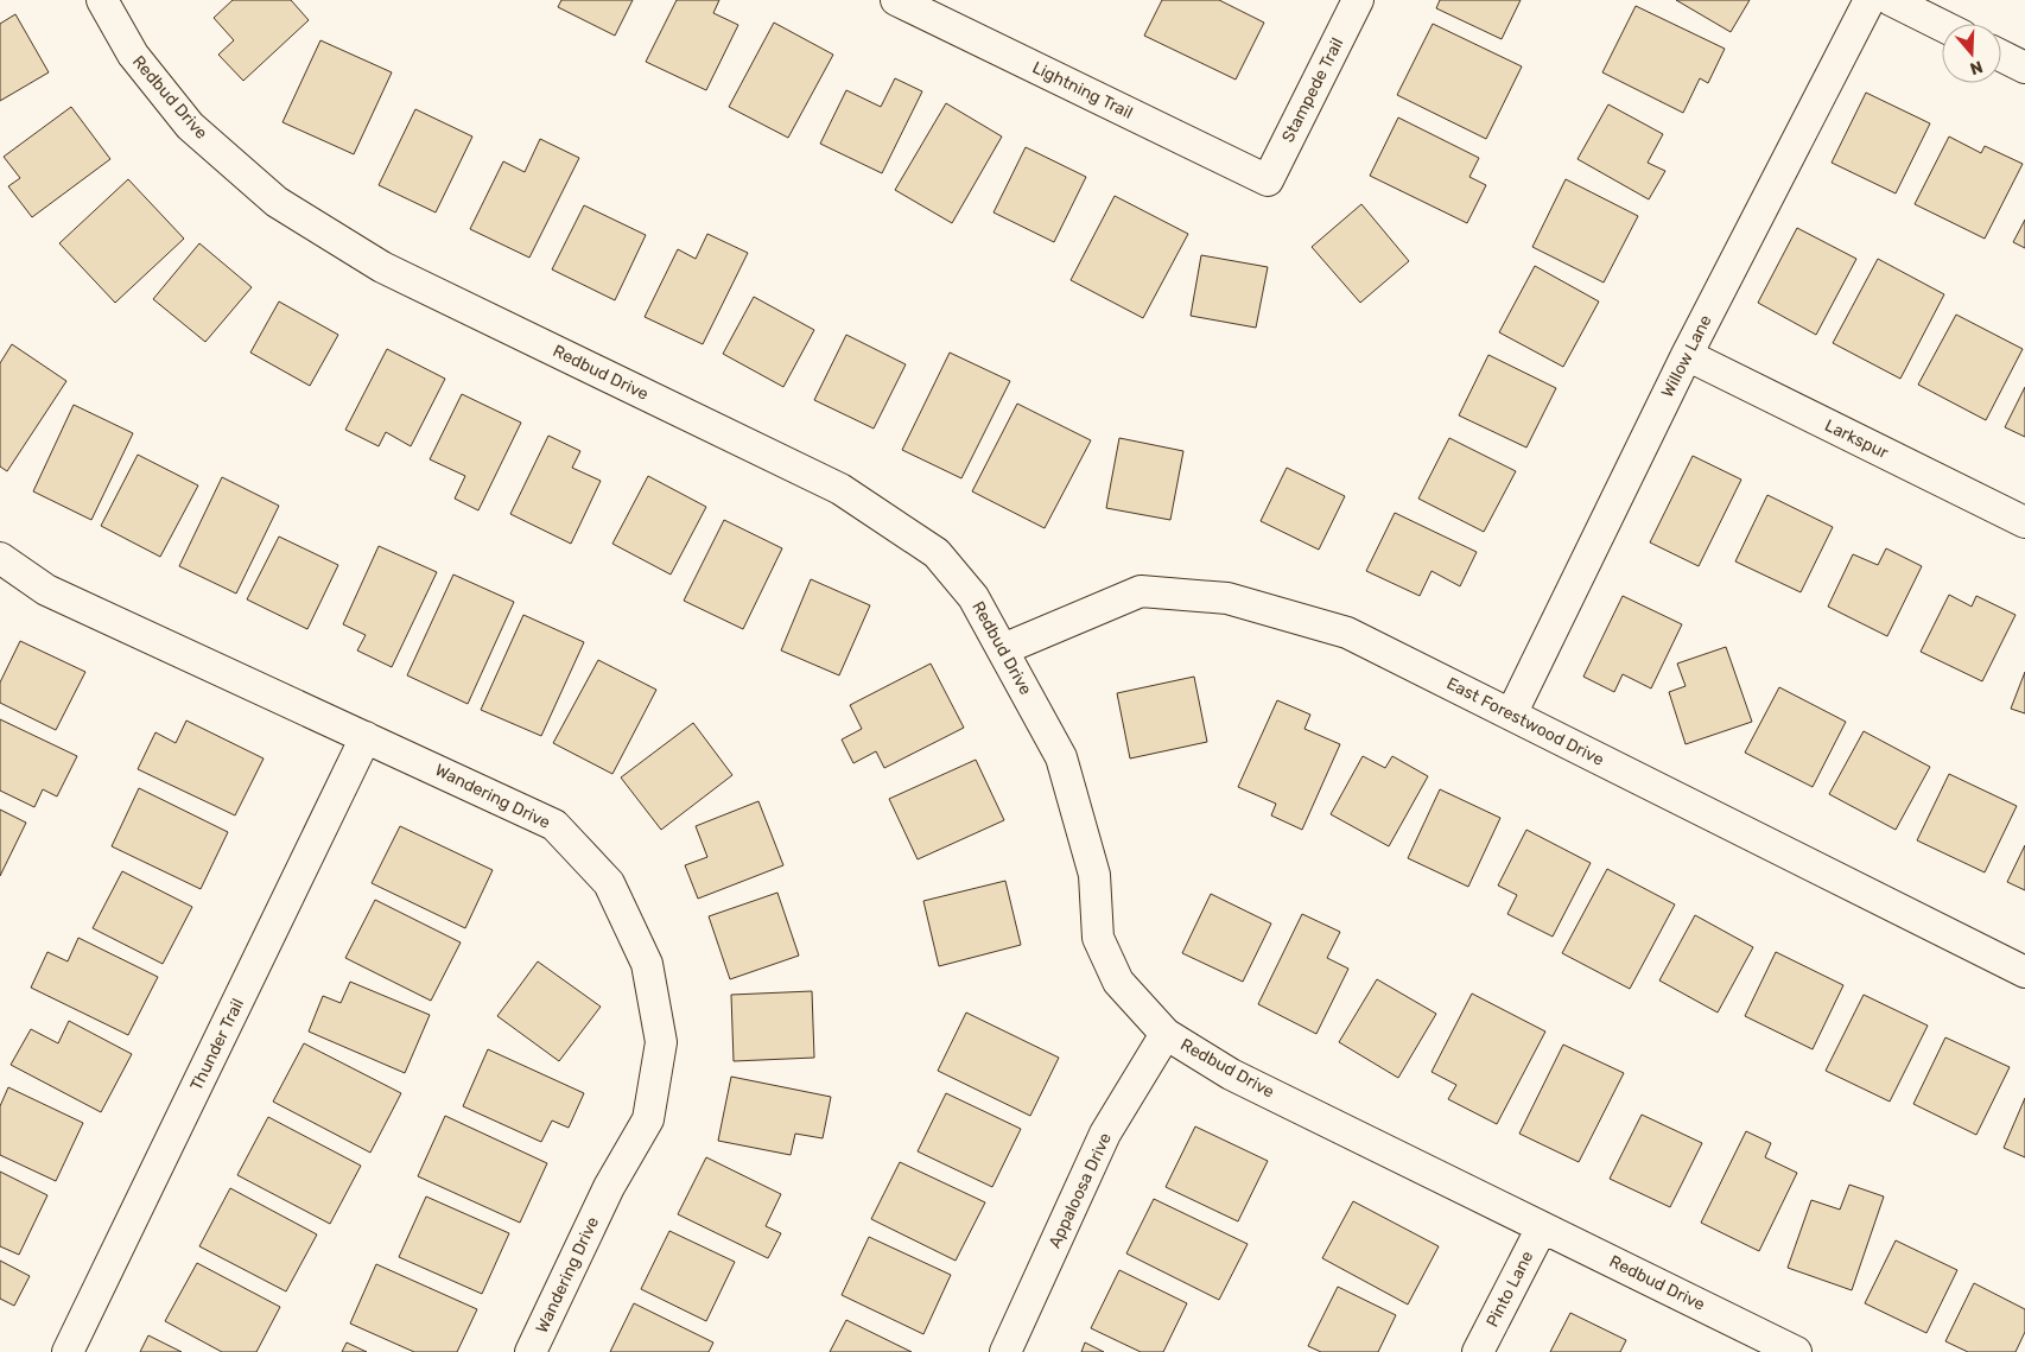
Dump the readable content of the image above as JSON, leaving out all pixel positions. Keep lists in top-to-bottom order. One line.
{"streets":{"street":["Lightning Trail","Stampede Trail","Redbud Drive","Willow Lane","Larkspur","East Forestwood Drive","Wandering Drive","Thunder Trail","Appaloosa Drive","Pinto Lane"]},"crossings":[["Lightning Trail","Stampede Trail"],["Redbud Drive","East Forestwood Drive"],["Redbud Drive","Appaloosa Drive"],["Redbud Drive","Pinto Lane"],["Willow Lane","Larkspur"],["Willow Lane","East Forestwood Drive"],["Wandering Drive","Thunder Trail"]],"north":"bottom"}
